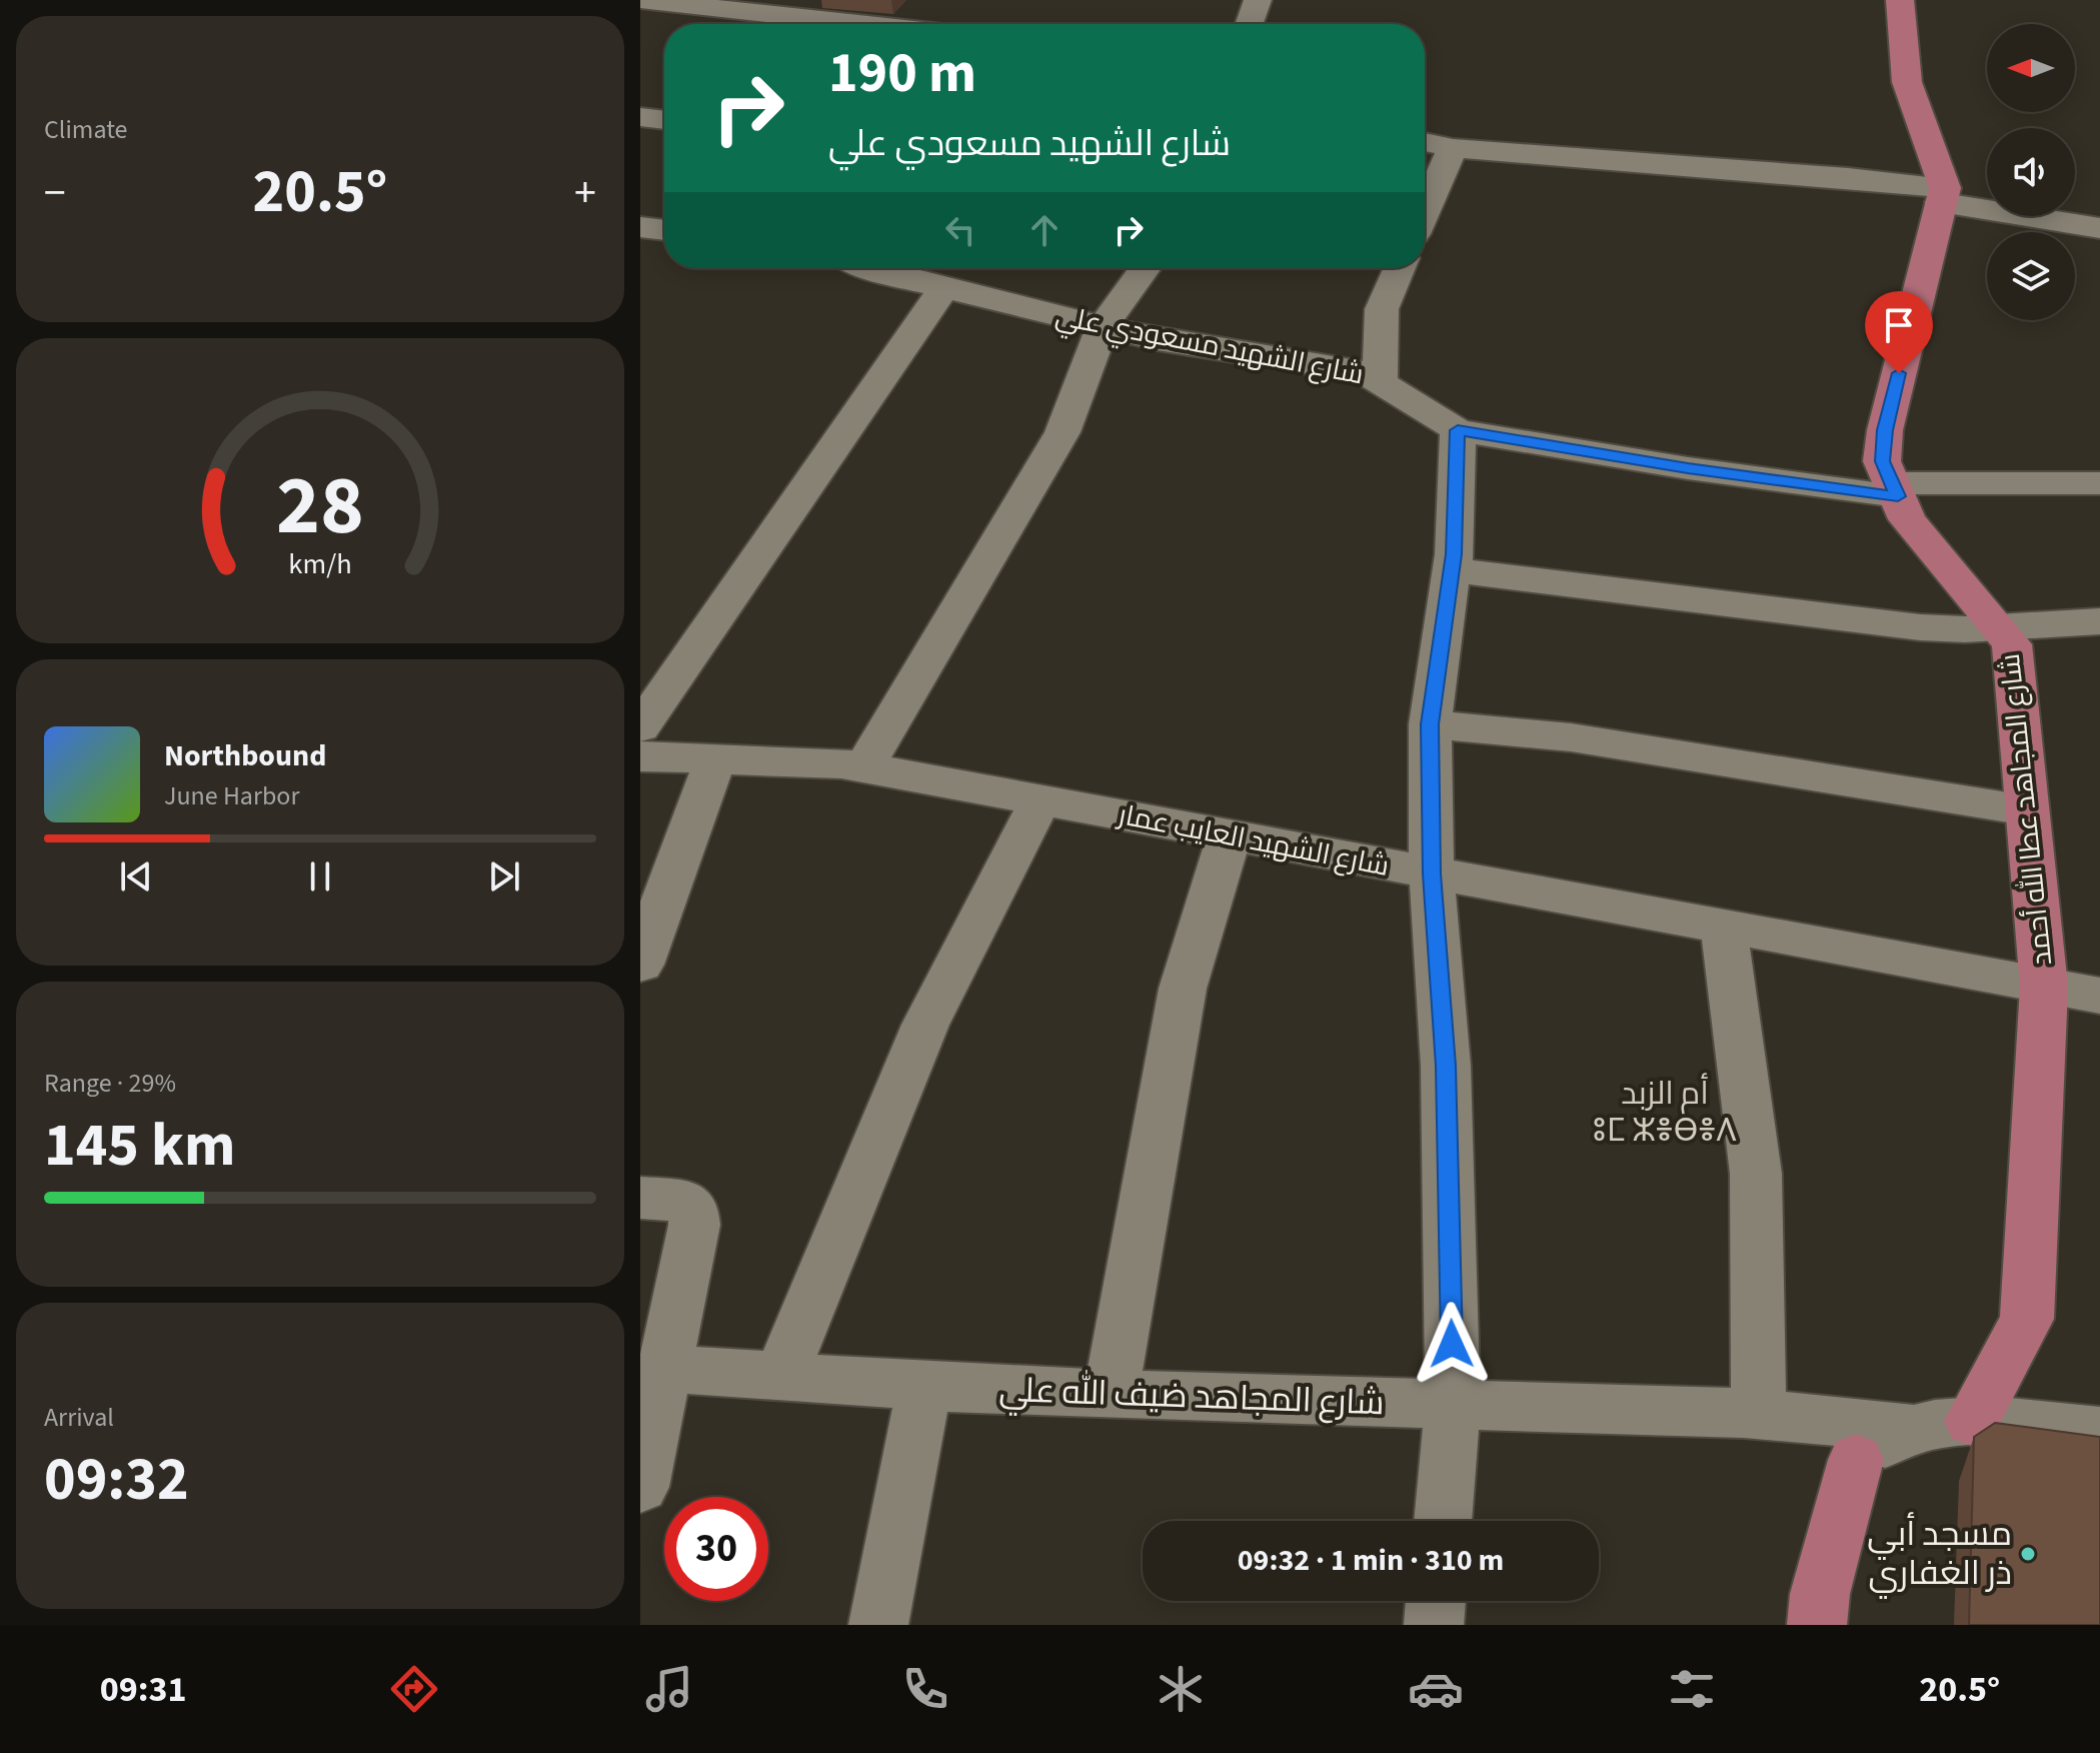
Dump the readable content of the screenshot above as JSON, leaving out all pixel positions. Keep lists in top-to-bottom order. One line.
{"streets":{"main road":["شارع المجاهد عطا الله أحمد"],"street":["شارع الشهيد مسعودي علي","شارع الشهيد العايب عمار","شارع المجاهد ضيف الله علي"]},"crossings":[["شارع الشهيد مسعودي علي","شارع المجاهد عطا الله أحمد"],["شارع المجاهد عطا الله أحمد","شارع الشهيد العايب عمار"]],"districts":["أم الزبد ⵓⵎ ⵣⴻⴱⴻⴷ"],"places":["مسجد أبي ذر الغفاري"],"north":"left","page":{"tile":["Climate",["Range · 29%","145 km"],["Arrival","09:32"]],"turn":["190 m","شارع الشهيد مسعودي علي"],"heat":["−","20.5°","+"],"song":["Northbound","June Harbor"],"limit":"30","trip":"09:32 · 1 min · 310 m","tabs":["09:31","20.5°"],"gauge":["28","km/h"]}}
